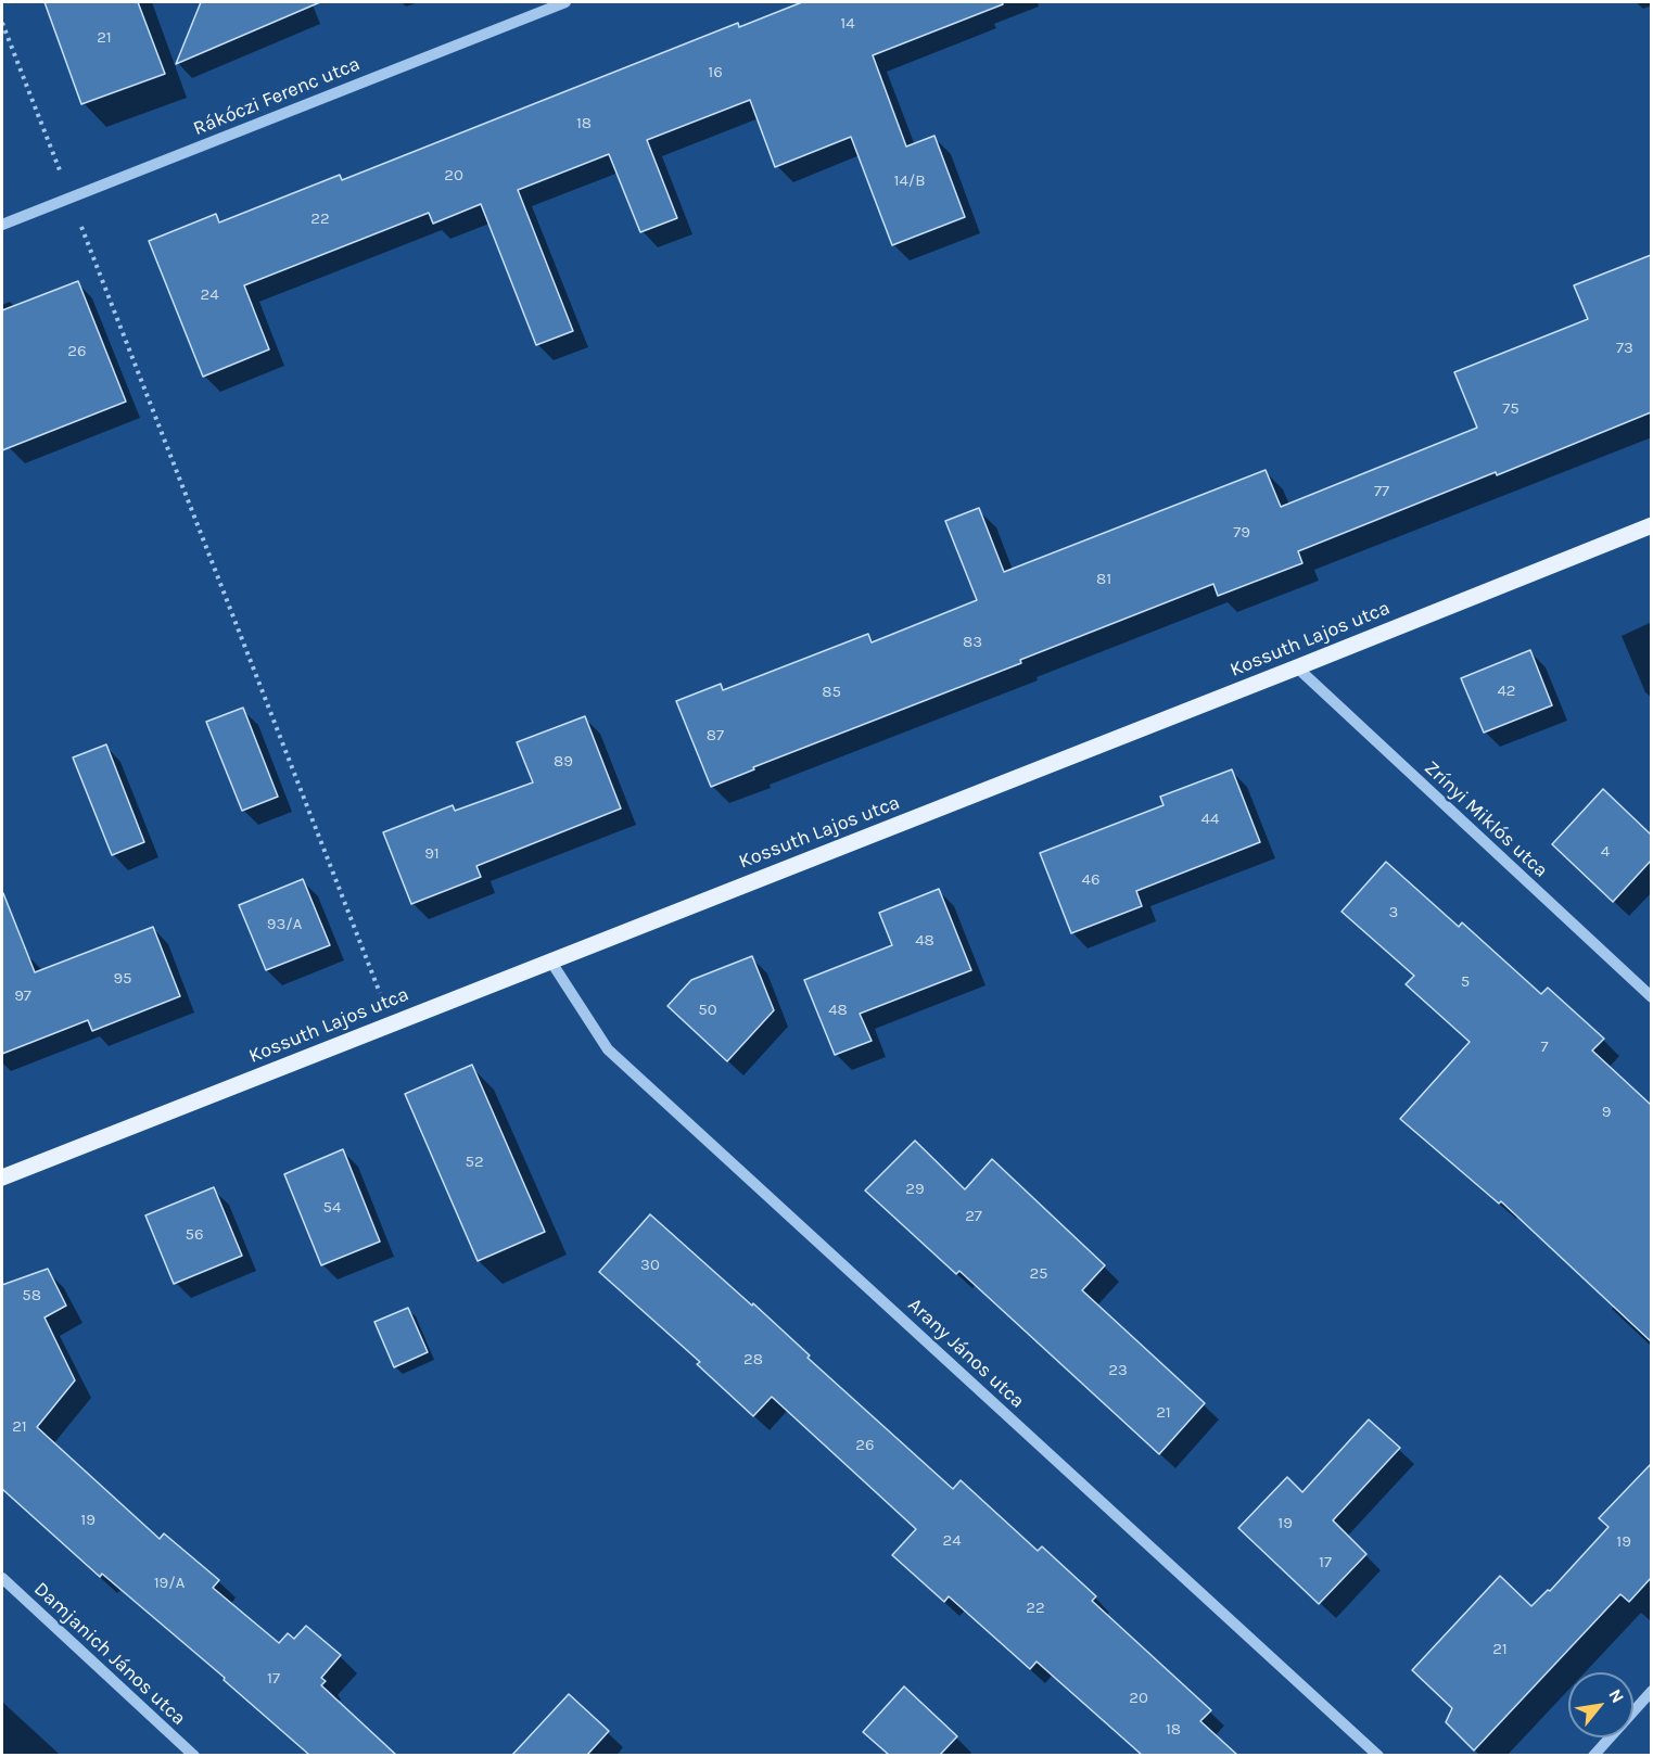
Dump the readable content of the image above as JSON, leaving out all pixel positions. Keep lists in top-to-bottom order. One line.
{"streets":{"main road":["Kossuth Lajos utca"],"street":["Rákóczi Ferenc utca","Zrínyi Miklós utca","Arany János utca","Damjanich János utca"]},"crossings":[["Kossuth Lajos utca","Zrínyi Miklós utca"],["Kossuth Lajos utca","Arany János utca"]],"house_numbers":["14","21","16","18","20","14/B","22","24","73","26","75","77","79","81","83","42","85","87","89","44","4","91","46","3","93/A","48","95","5","97","50","48","7","9","52","29","54","27","56","30","25","58","28","23","21","21","26","19","19","24","19","17","19/A","22","21","17","20","18"],"north":"top right"}
